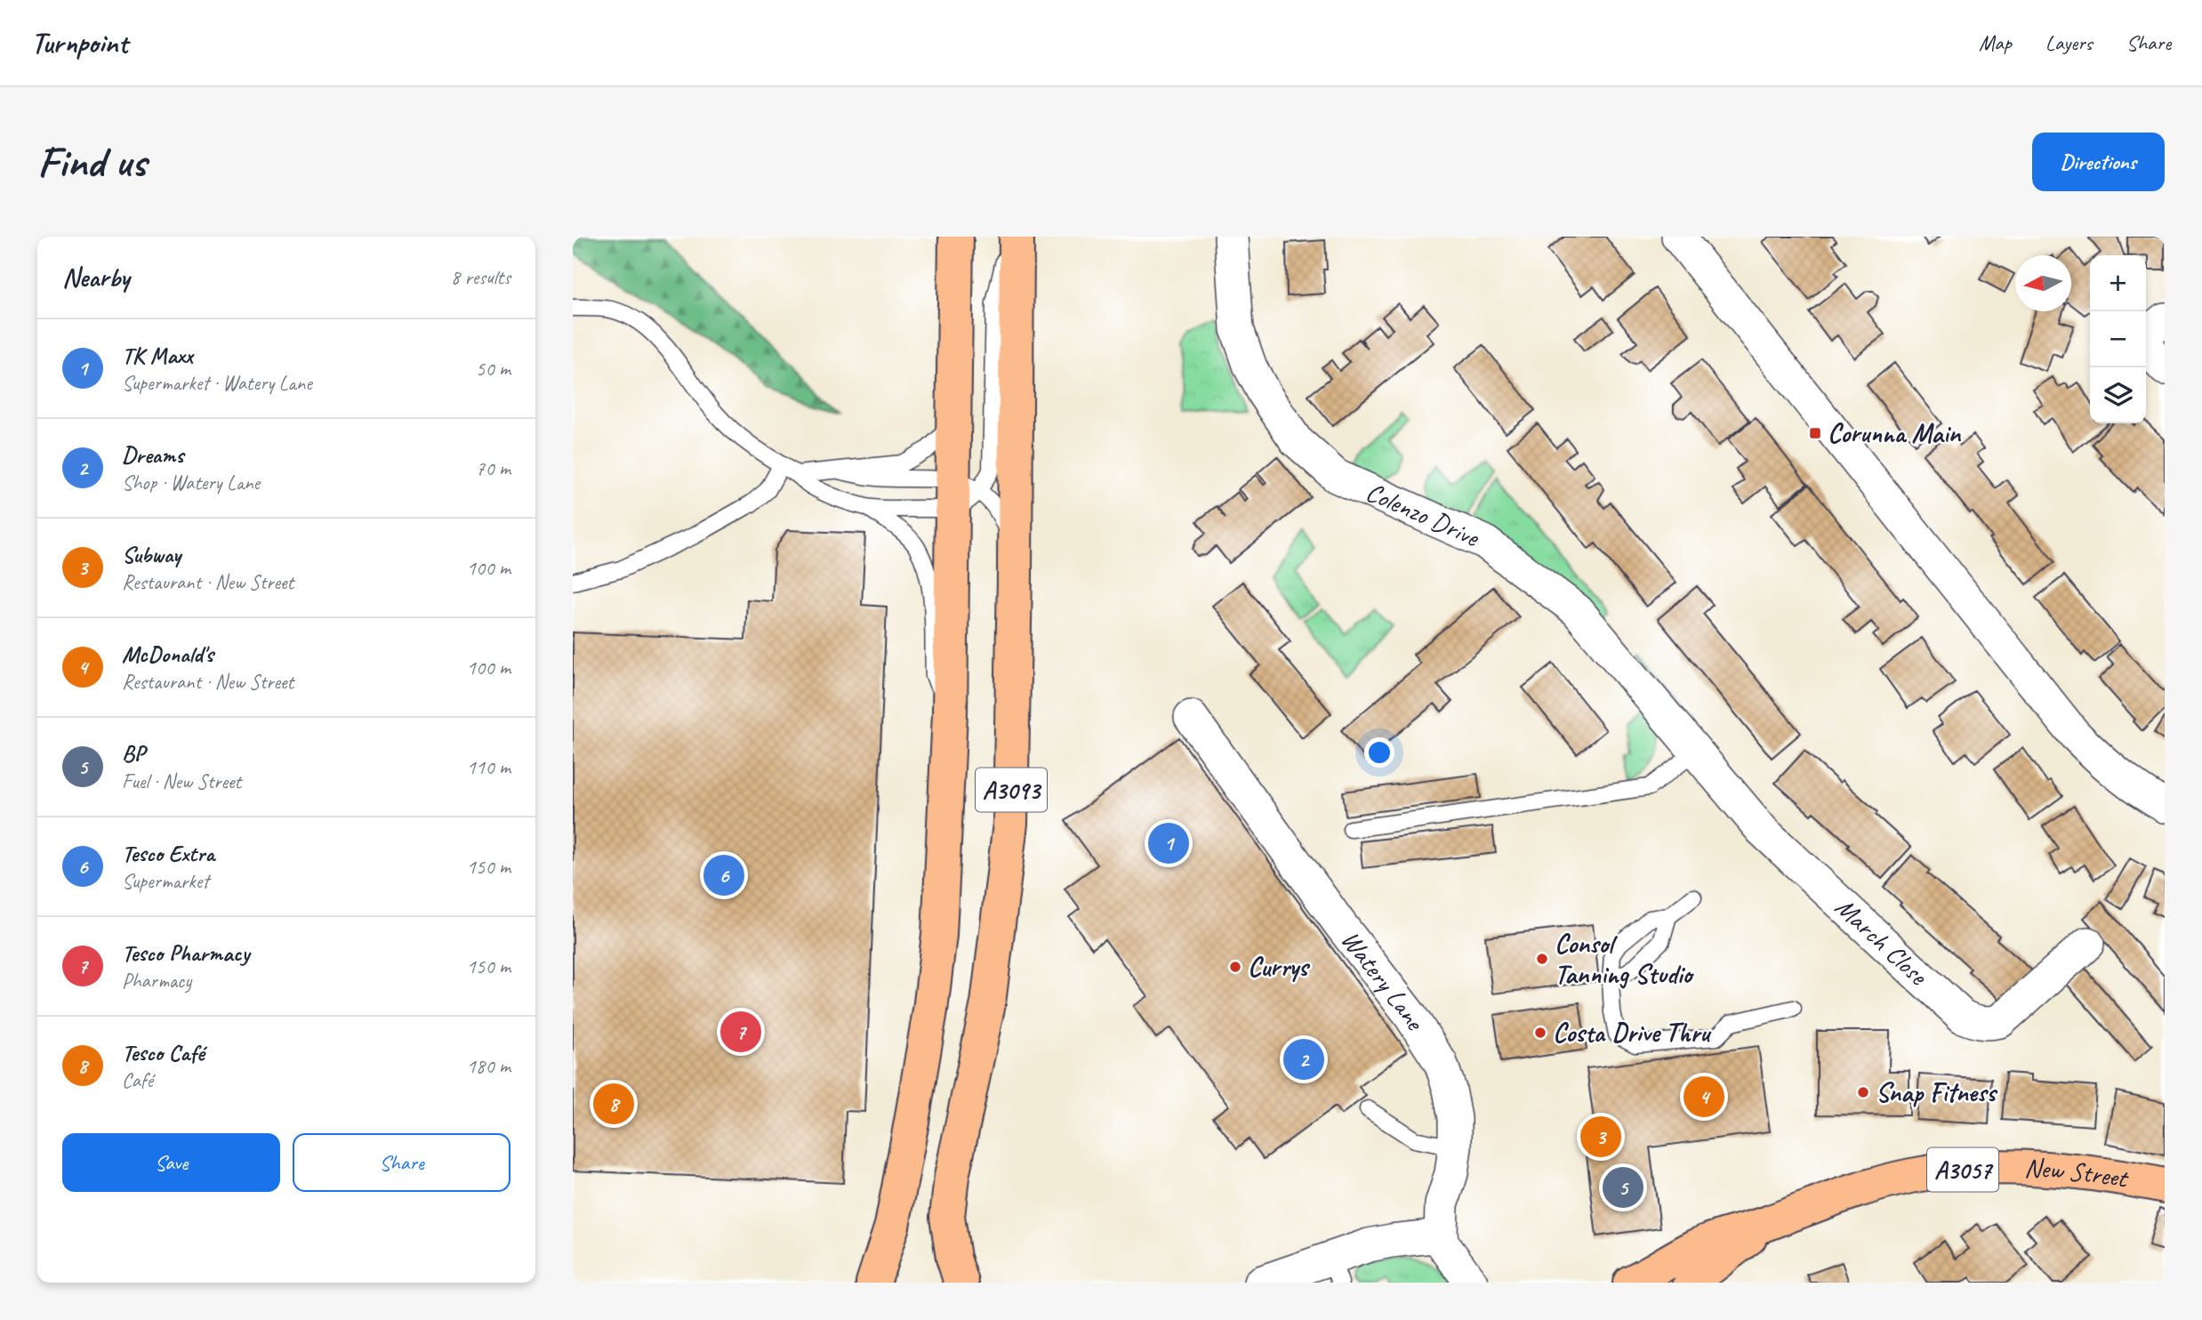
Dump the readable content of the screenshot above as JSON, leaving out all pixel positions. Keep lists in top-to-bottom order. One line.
{"streets":{"main road":["A3093","A3057","New Street"],"street":["Colenzo Drive","March Close","Watery Lane"]},"crossings":[["Colenzo Drive","March Close"]],"places":{"transit":["Corunna Main"],"other":["Consol Tanning Studio","Currys","Costa Drive Thru","Snap Fitness"]},"north":"left","page":{"header":"Turnpoint","nav":["Map","Layers","Share"],"buttons":["Directions",["Save","Share"]],"title":"Find us","heading":["Nearby","8 results"],"map_buttons":["+","−"],"list":[{"mark":"1","name":"TK Maxx","note":"Supermarket · Watery Lane","value":"50 m"},{"mark":"2","name":"Dreams","note":"Shop · Watery Lane","value":"70 m"},{"mark":"3","name":"Subway","note":"Restaurant · New Street","value":"100 m"},{"mark":"4","name":"McDonald's","note":"Restaurant · New Street","value":"100 m"},{"mark":"5","name":"BP","note":"Fuel · New Street","value":"110 m"},{"mark":"6","name":"Tesco Extra","note":"Supermarket","value":"150 m"},{"mark":"7","name":"Tesco Pharmacy","note":"Pharmacy","value":"150 m"},{"mark":"8","name":"Tesco Café","note":"Café","value":"180 m"}],"pins":["1","6","7","2","4","8","3","5"]}}
